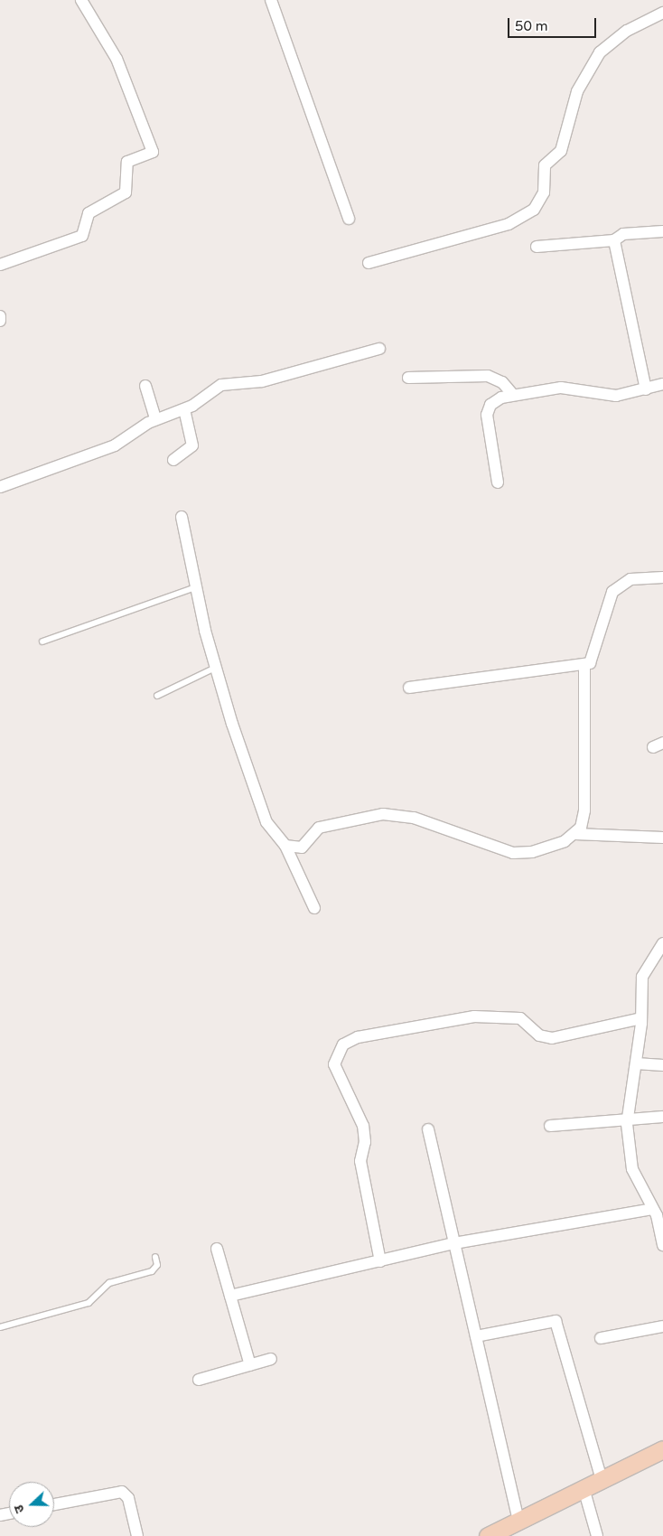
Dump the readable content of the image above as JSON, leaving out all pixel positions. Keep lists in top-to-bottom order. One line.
{"scale_bar":"50 m","north":"left"}
